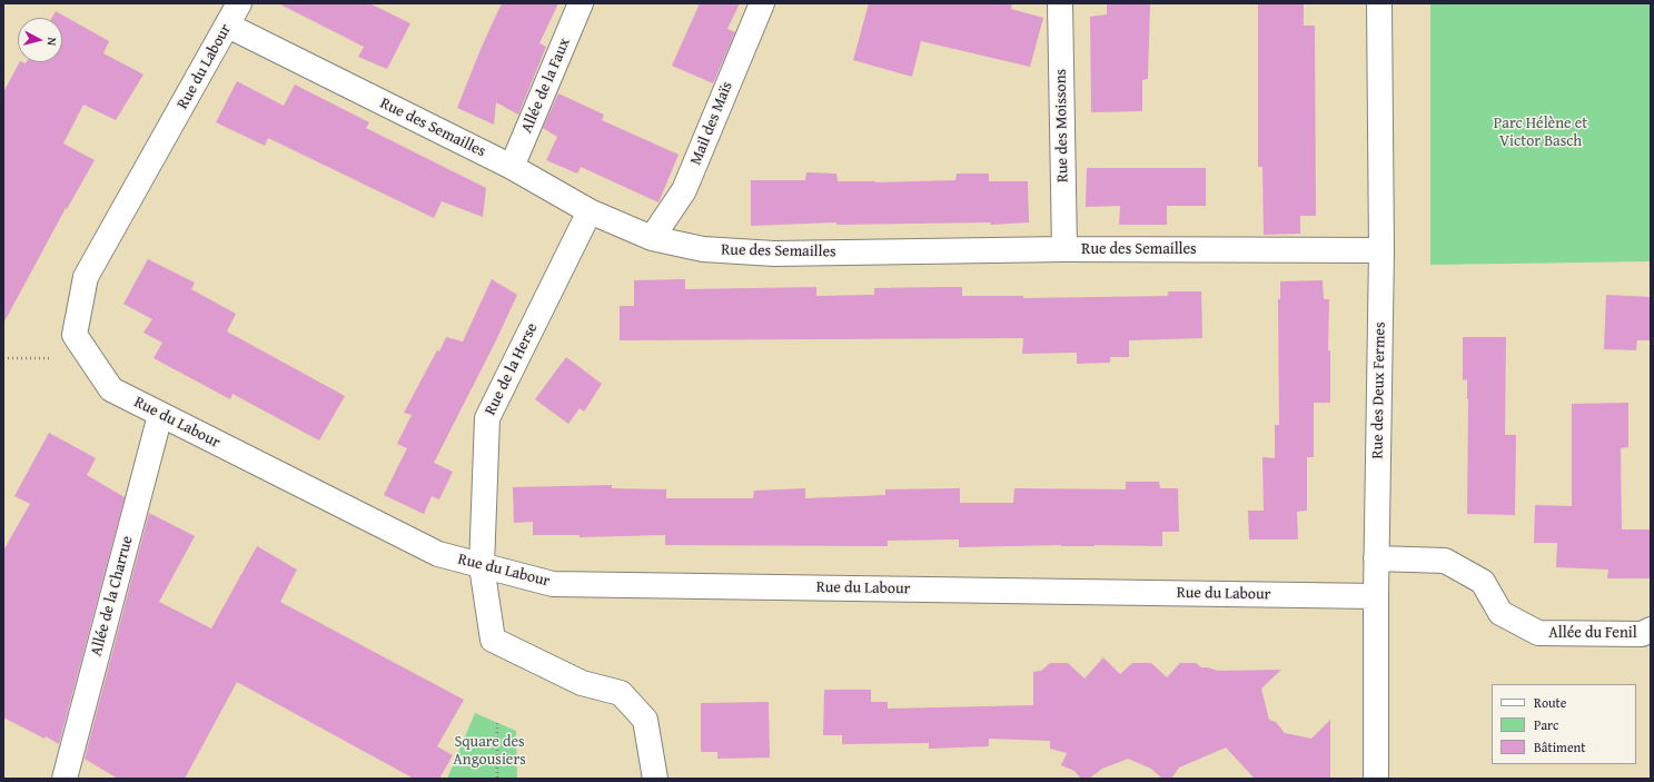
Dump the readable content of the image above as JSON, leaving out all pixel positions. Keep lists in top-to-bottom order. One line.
{"streets":{"street":["Rue du Labour","Allée de la Faux","Mail des Maïs","Rue des Moissons","Rue des Semailles","Rue de la Herse","Rue des Deux Fermes","Allée de la Charrue","Allée du Fenil"]},"crossings":[["Rue du Labour","Rue des Semailles"],["Rue du Labour","Rue de la Herse"],["Rue du Labour","Rue des Deux Fermes"],["Rue du Labour","Allée de la Charrue"],["Allée de la Faux","Rue des Semailles"],["Mail des Maïs","Rue des Semailles"],["Rue des Moissons","Rue des Semailles"],["Rue des Semailles","Rue de la Herse"],["Rue des Semailles","Rue des Deux Fermes"],["Rue des Deux Fermes","Allée du Fenil"]],"parks":["Parc Hélène et Victor Basch","Square des Angousiers"],"legend":["Route","Parc","Bâtiment"],"north":"right"}
